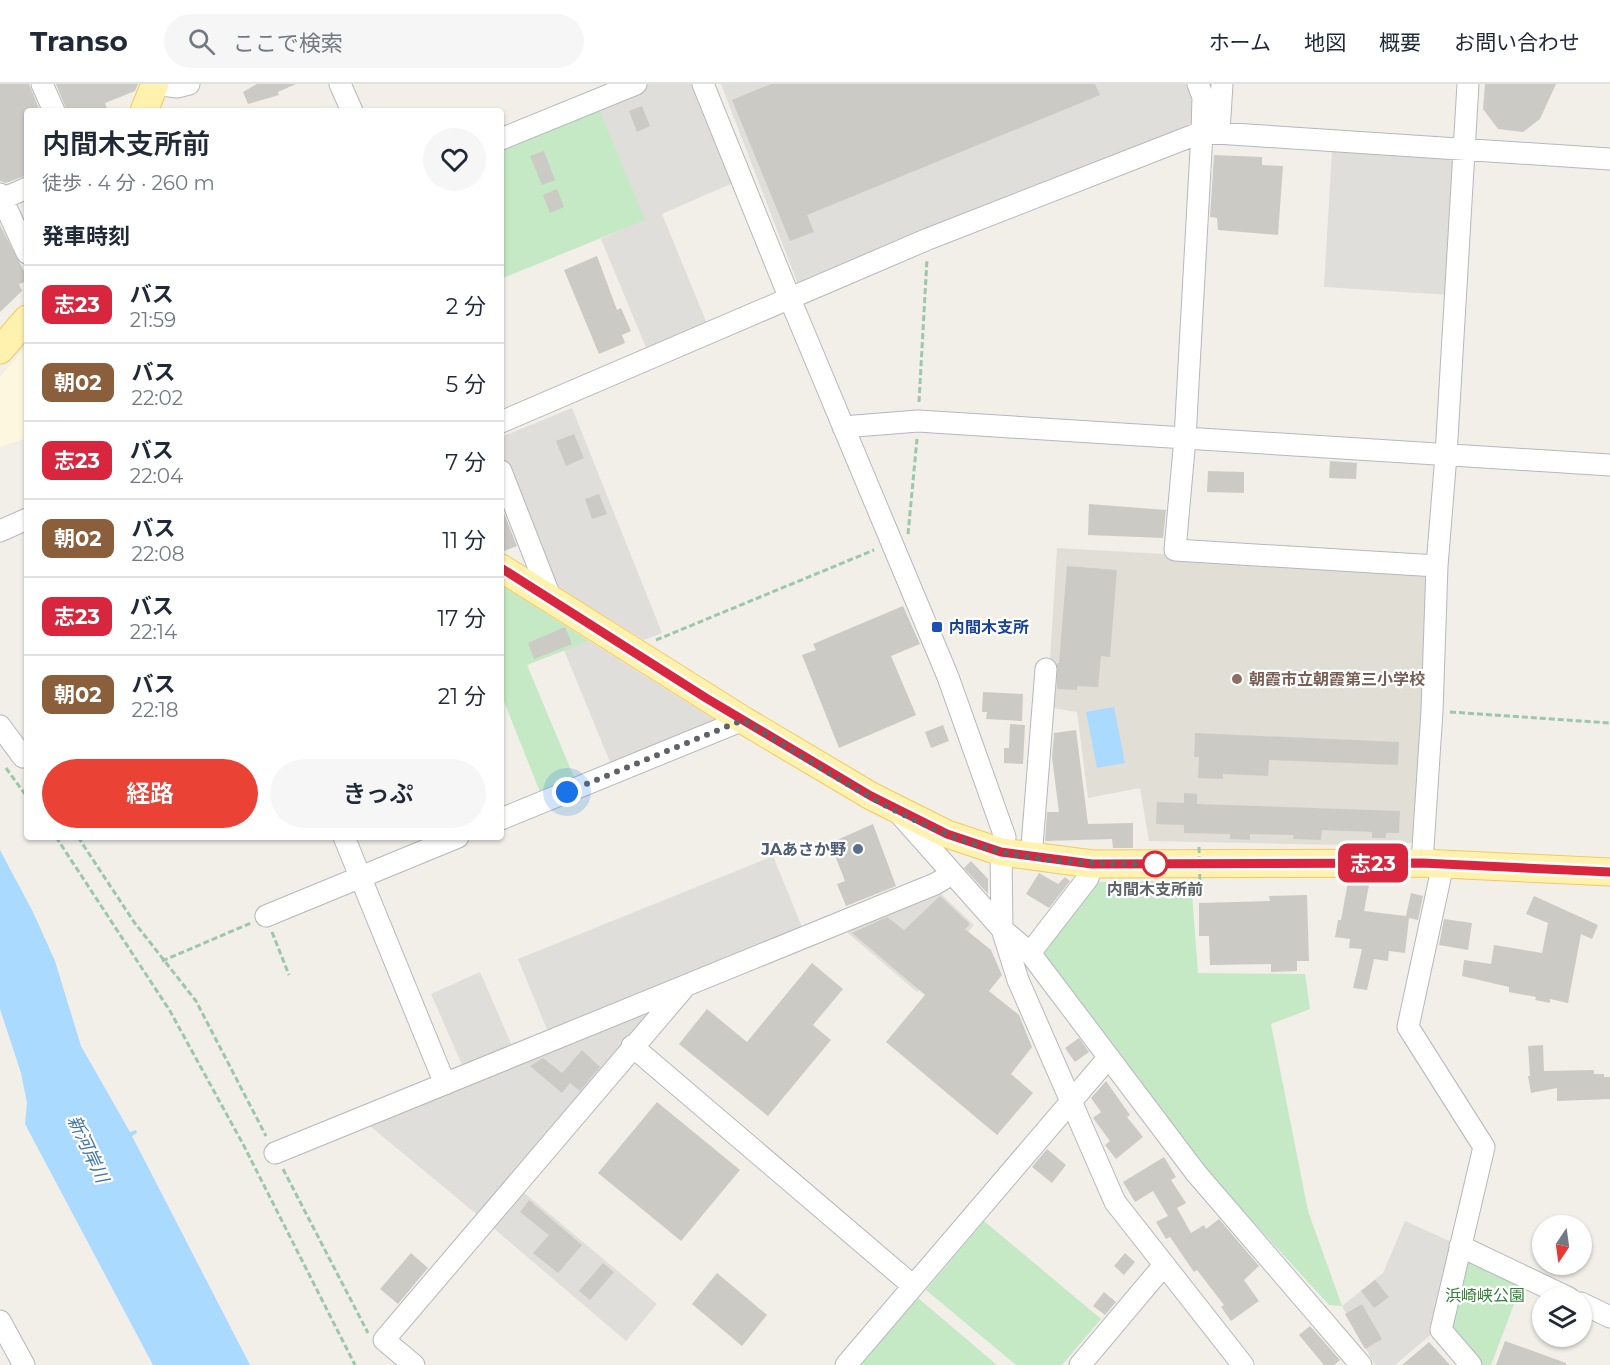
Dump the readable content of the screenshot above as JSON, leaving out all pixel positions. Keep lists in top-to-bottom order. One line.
{"water":["新河岸川"],"parks":["浜崎峡公園"],"places":{"transit":["内間木支所"],"other":["朝霞市立朝霞第三小学校","JAあさか野","内間木支所前"]},"lines":["bus line 志23"],"north":"bottom","page":{"header":"Transo","search":"ここで検索","nav":["ホーム","地図","概要","お問い合わせ"],"on_map":"志23","heading":[["内間木支所前","徒歩 · 4 分 · 260 m"],"発車時刻"],"list":[{"mark":"志23","name":"バス","note":"21:59","value":"2 分"},{"mark":"朝02","name":"バス","note":"22:02","value":"5 分"},{"mark":"志23","name":"バス","note":"22:04","value":"7 分"},{"mark":"朝02","name":"バス","note":"22:08","value":"11 分"},{"mark":"志23","name":"バス","note":"22:14","value":"17 分"},{"mark":"朝02","name":"バス","note":"22:18","value":"21 分"}],"buttons":["経路","きっぷ"]}}
